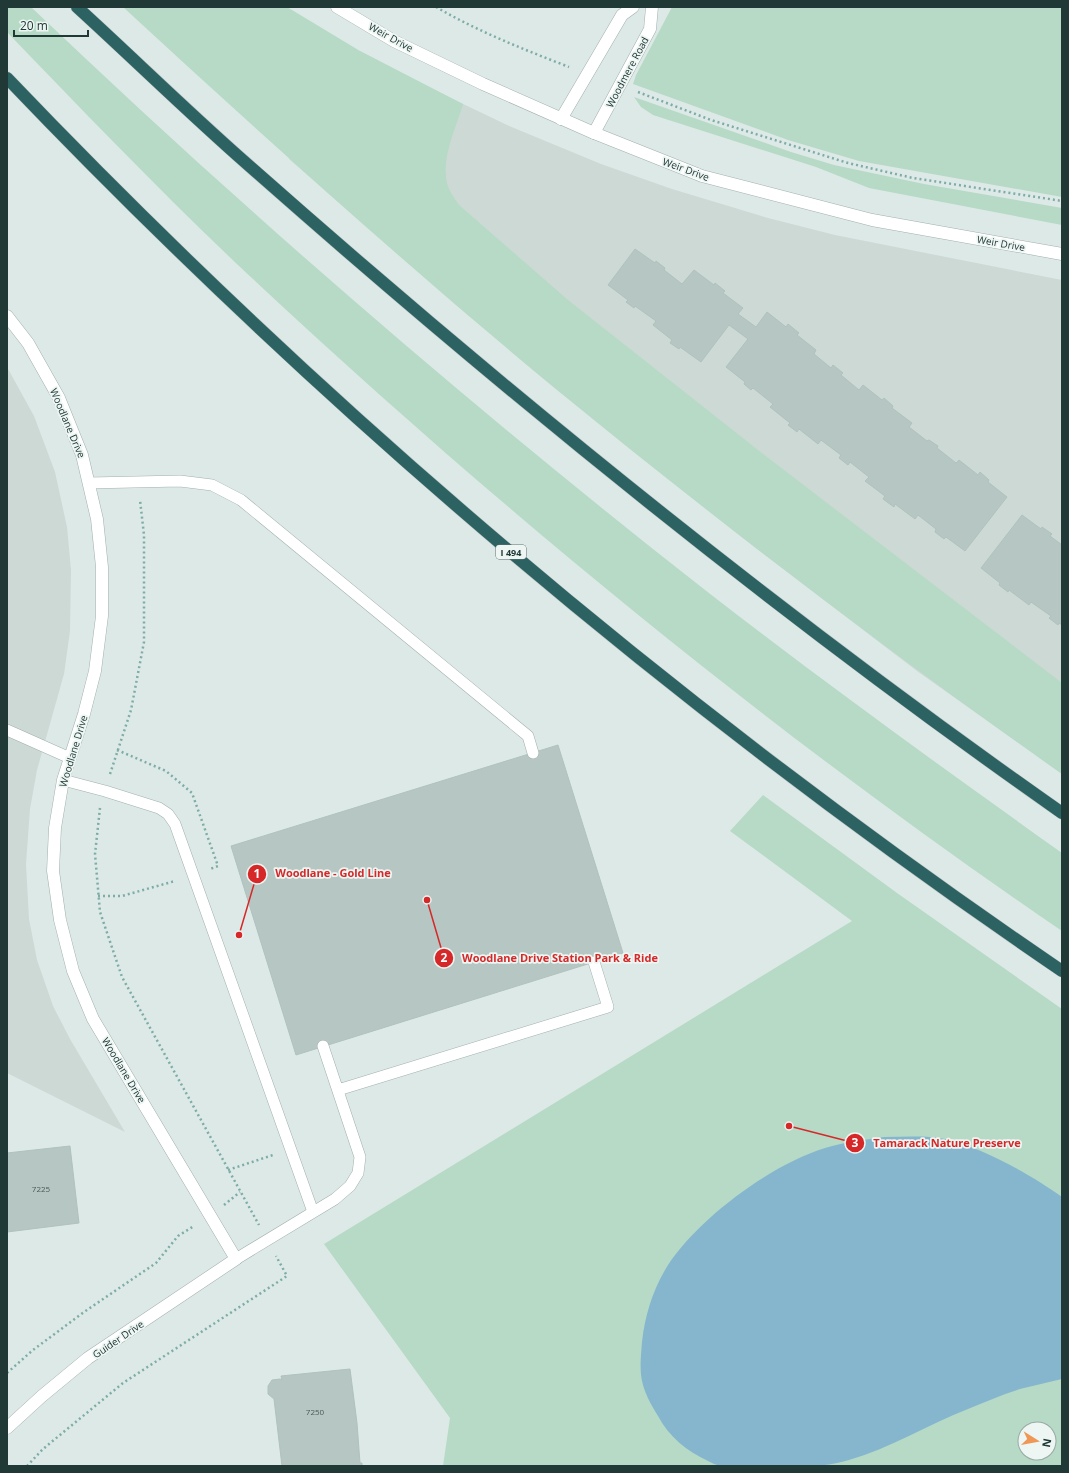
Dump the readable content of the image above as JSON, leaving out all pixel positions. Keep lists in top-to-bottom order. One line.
{"streets":{"highway":["I 494"],"street":["Weir Drive","Woodmere Road","Woodlane Drive","Guider Drive"]},"crossings":[["Weir Drive","Woodmere Road"],["Woodlane Drive","Guider Drive"]],"places":["Woodlane Drive Station Park & Ride","Woodlane - Gold Line","Tamarack Nature Preserve"],"house_numbers":["7225","7250"],"scale_bar":"20 m","north":"right"}
